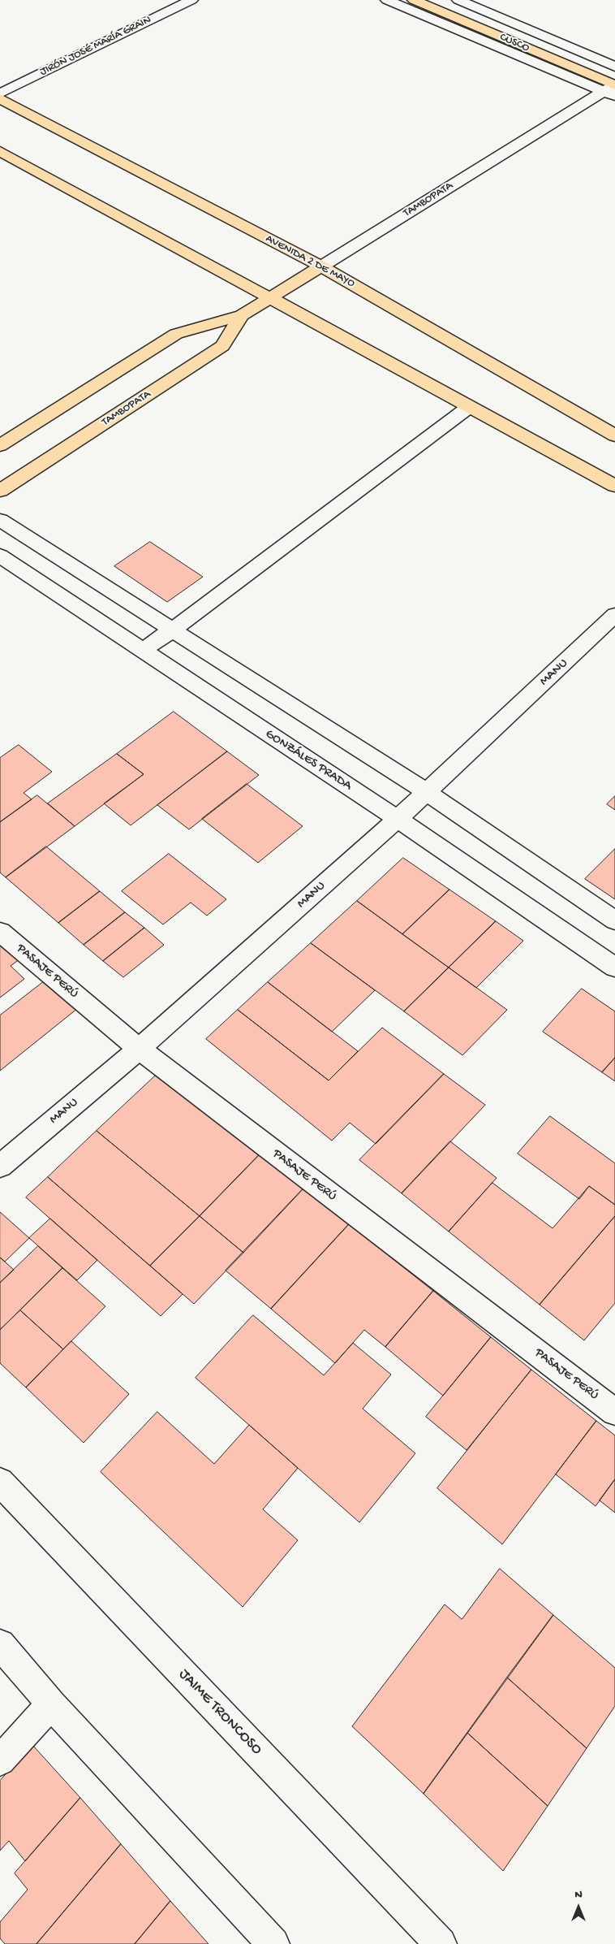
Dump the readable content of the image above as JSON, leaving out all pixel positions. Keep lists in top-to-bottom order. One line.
{"streets":{"main road":["CUSCO","TAMBOPATA","AVENIDA 2 DE MAYO"],"street":["JIRÓN JOSÉ MARÍA GRAIN","MANU","GONZÁLES PRADA","PASAJE PERÚ","JAIME TRONCOSO"]},"crossings":[["CUSCO","TAMBOPATA"],["TAMBOPATA","AVENIDA 2 DE MAYO"],["MANU","GONZÁLES PRADA"],["MANU","PASAJE PERÚ"]],"north":"top"}
